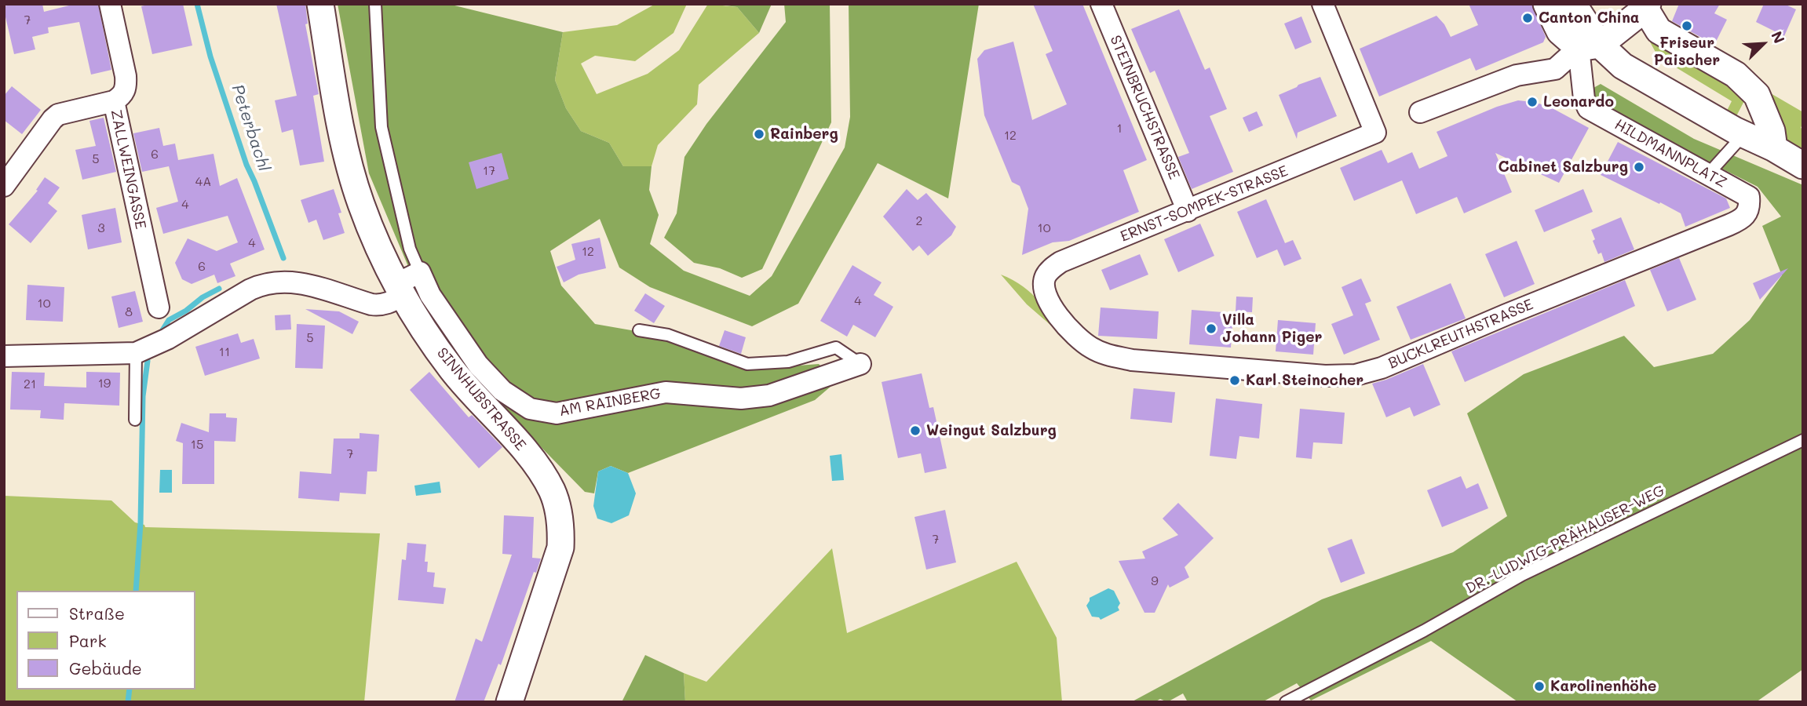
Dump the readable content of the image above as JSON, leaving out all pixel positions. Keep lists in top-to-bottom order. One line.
{"streets":{"street":["STEINBRUCHSTRASSE","HILDMANNPLATZ","ZALLWEINGASSE","ERNST-SOMPEK-STRASSE","BUCKLREUTHSTRASSE","SINNHUBSTRASSE","AM RAINBERG"],"lane":["DR.-LUDWIG-PRÄHAUSER-WEG"]},"crossings":[["STEINBRUCHSTRASSE","ERNST-SOMPEK-STRASSE"],["HILDMANNPLATZ","BUCKLREUTHSTRASSE"],["ERNST-SOMPEK-STRASSE","BUCKLREUTHSTRASSE"]],"water":["Peterbachl"],"places":["Canton China","Friseur Paischer","Leonardo","Rainberg","Cabinet Salzburg","Villa Johann Piger","Karl Steinocher","Weingut Salzburg","Karolinenhöhe"],"house_numbers":["7","1","12","6","5","17","4A","4","2","3","10","4","12","6","4","10","8","5","11","19","21","15","7","7","9"],"legend":["Straße","Park","Gebäude"],"north":"top right"}
